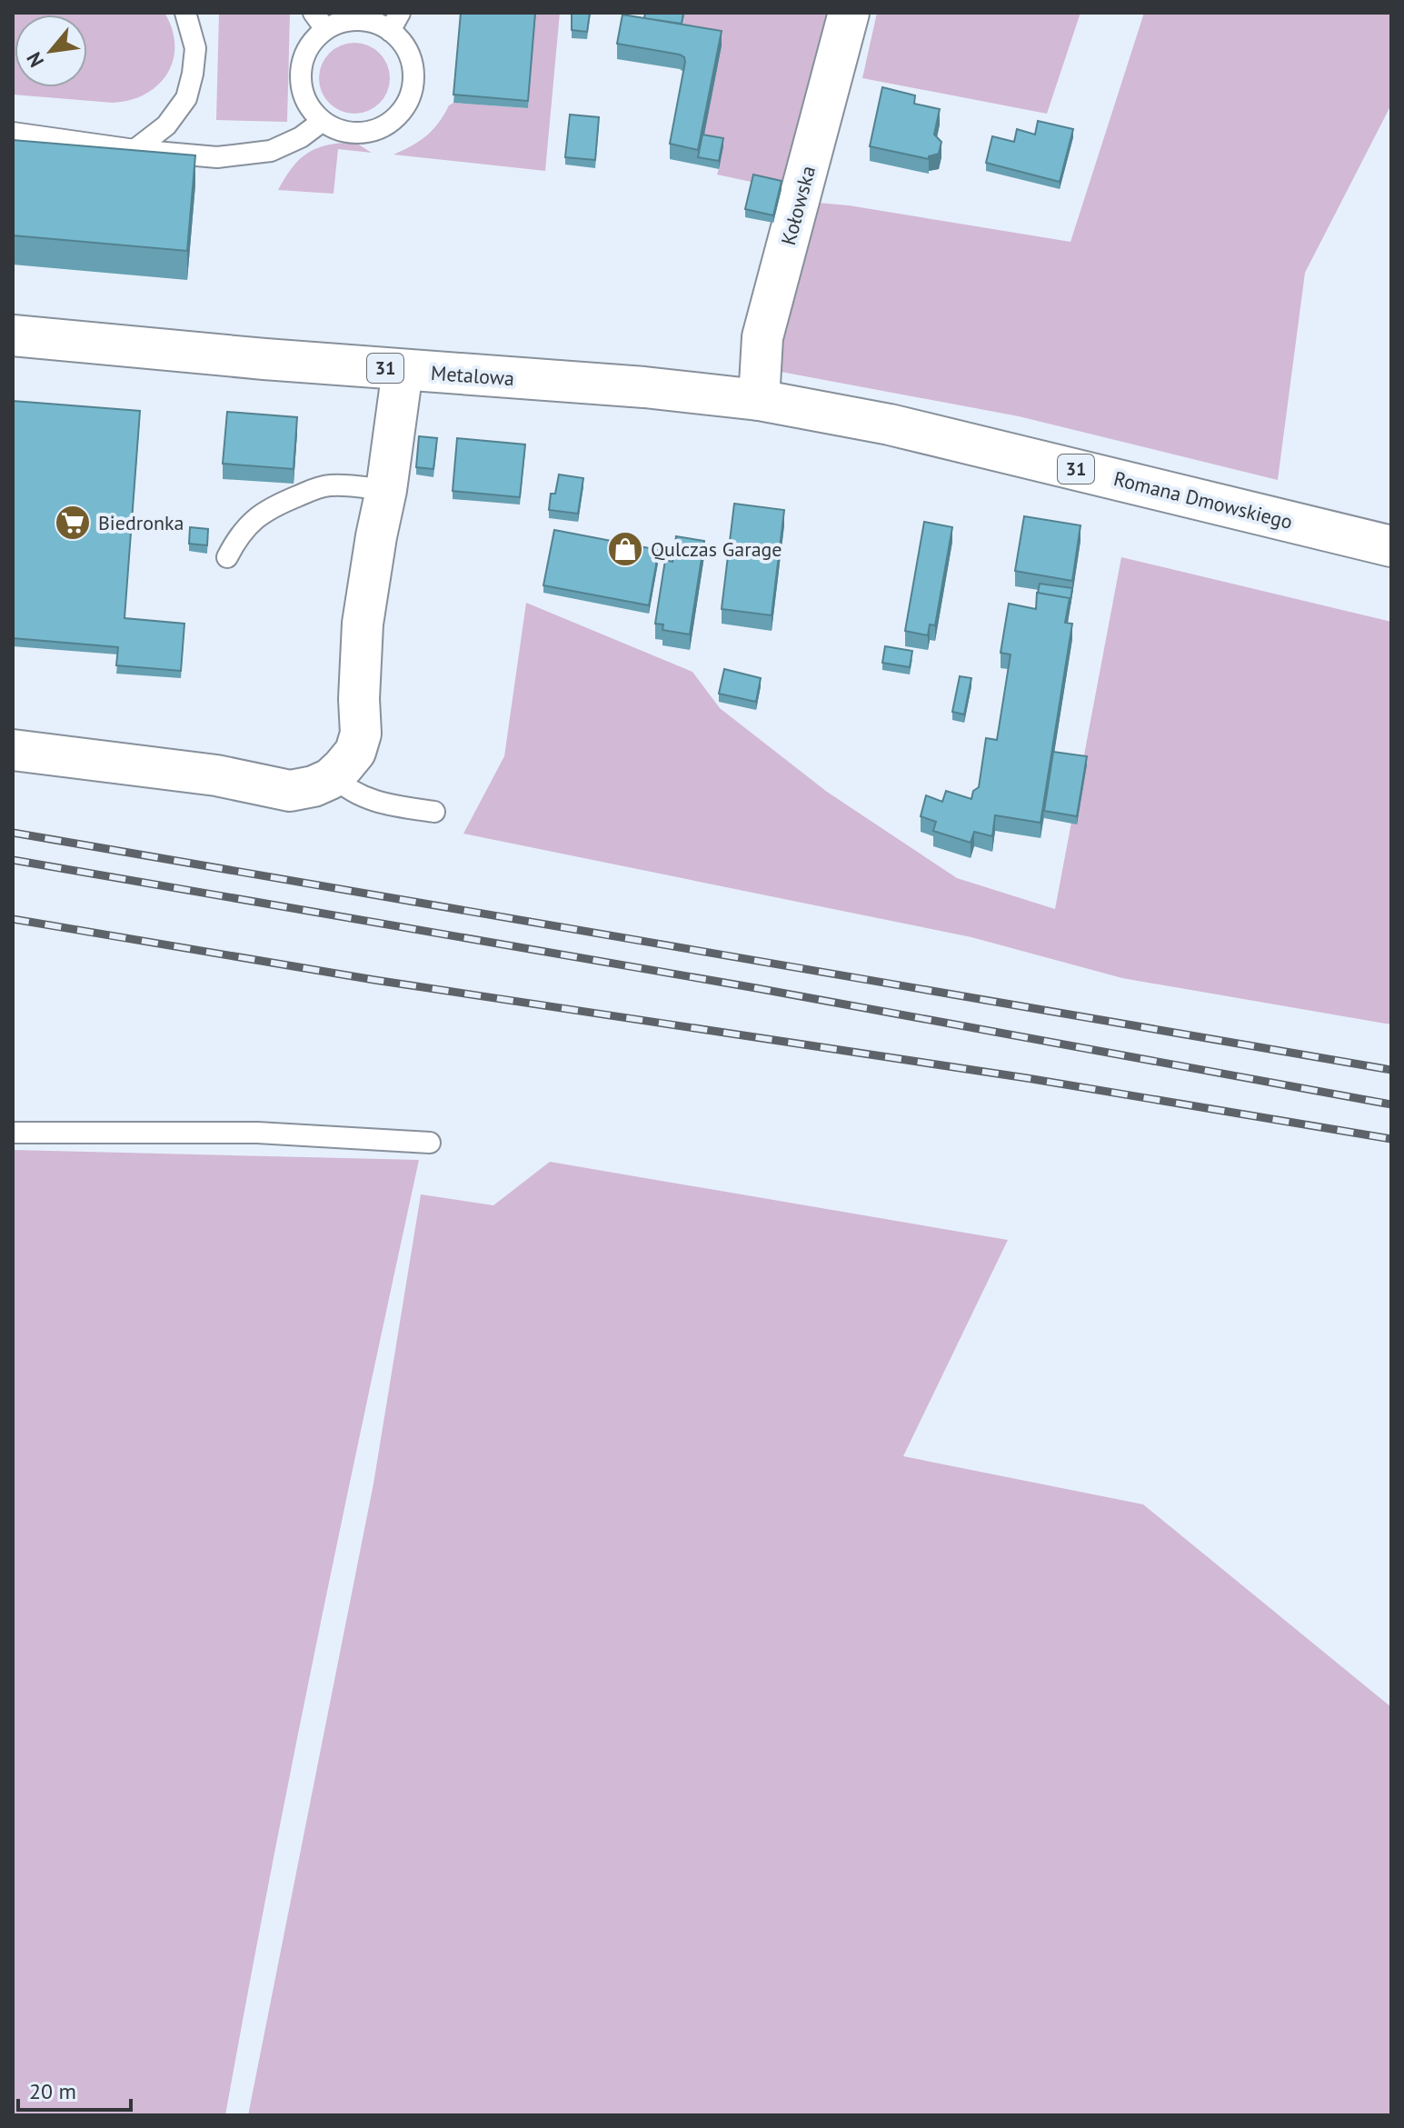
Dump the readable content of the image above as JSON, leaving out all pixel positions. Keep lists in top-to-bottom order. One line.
{"streets":{"main road":["Kołowska","31","Metalowa","Romana Dmowskiego"]},"crossings":[["Kołowska","Metalowa"],["Kołowska","Romana Dmowskiego"],["Metalowa","Romana Dmowskiego"]],"places":{"supermarket":["Biedronka"],"shop":["Qulczas Garage"]},"scale_bar":"20 m","north":"bottom left"}
